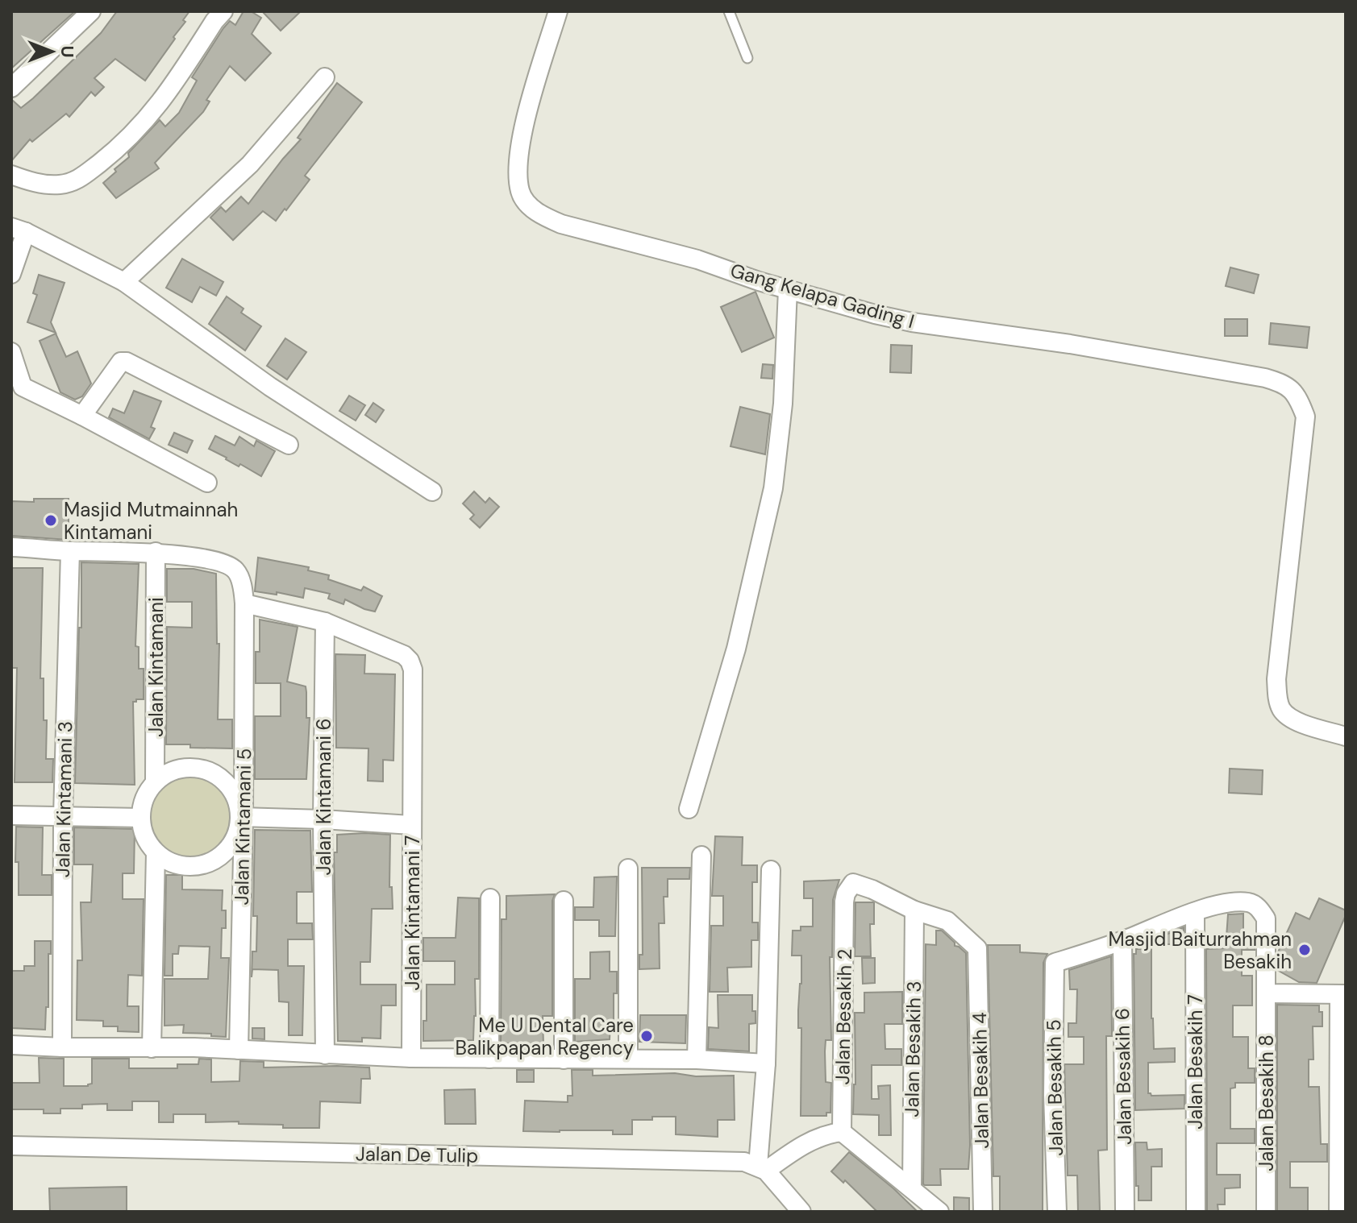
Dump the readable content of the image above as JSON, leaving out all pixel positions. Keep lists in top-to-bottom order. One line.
{"streets":{"street":["Gang Kelapa Gading I","Jalan Kintamani","Jalan Kintamani 6","Jalan Kintamani 3","Jalan Kintamani 5","Jalan Kintamani 7","Jalan Besakih 2","Jalan Besakih 3","Jalan Besakih 7","Jalan Besakih 6","Jalan Besakih 4","Jalan Besakih 5","Jalan Besakih 8","Jalan De Tulip"]},"crossings":[["Jalan Kintamani","Jalan Kintamani 5"],["Jalan Kintamani","Jalan Kintamani 7"],["Jalan Kintamani 6","Jalan Kintamani 7"],["Jalan Kintamani 3","Jalan Kintamani 5"],["Jalan Kintamani 5","Jalan Kintamani 7"],["Jalan Besakih 2","Jalan Besakih 3"],["Jalan Besakih 2","Jalan Besakih 4"],["Jalan Besakih 3","Jalan Besakih 4"],["Jalan Besakih 7","Jalan Besakih 8"],["Jalan Besakih 6","Jalan Besakih 8"],["Jalan Besakih 5","Jalan Besakih 8"]],"places":["Masjid Mutmainnah Kintamani","Masjid Baiturrahman Besakih","Me U Dental Care Balikpapan Regency"],"north":"right"}
